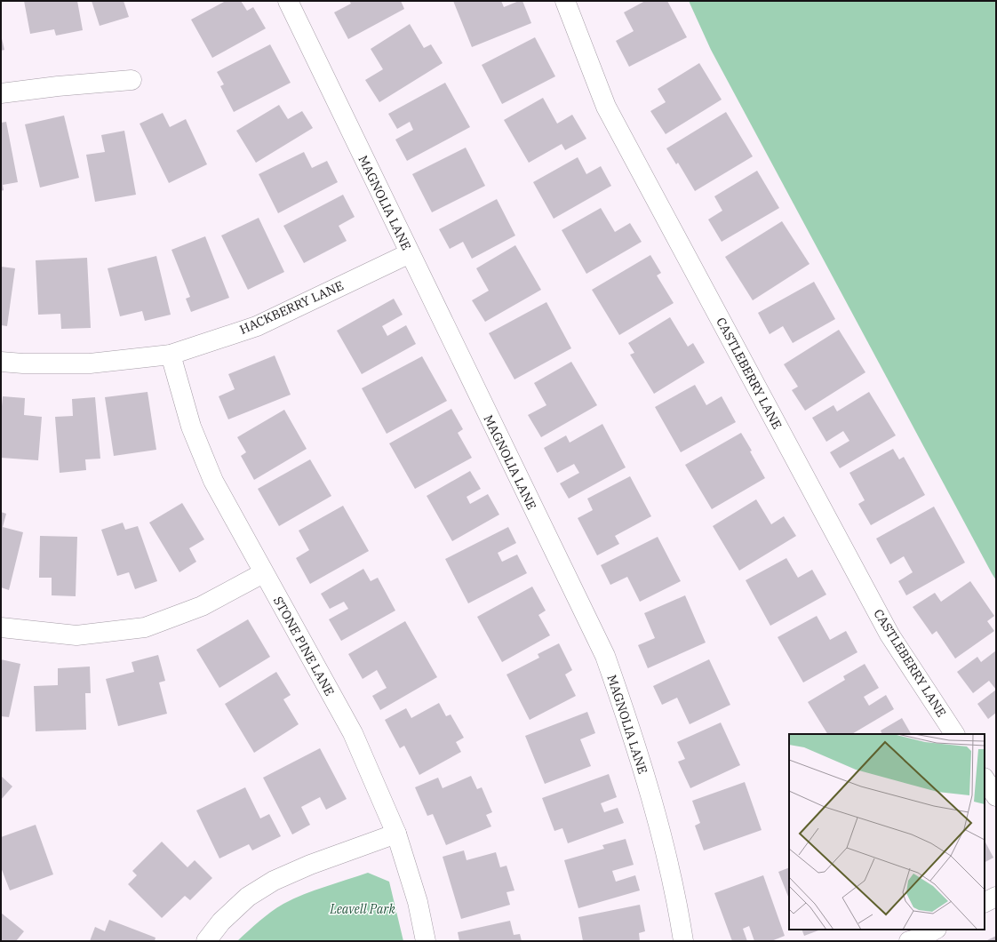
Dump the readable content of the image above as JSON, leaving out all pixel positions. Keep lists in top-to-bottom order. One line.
{"streets":{"street":["MAGNOLIA LANE","HACKBERRY LANE","CASTLEBERRY LANE","STONE PINE LANE"]},"crossings":[["MAGNOLIA LANE","HACKBERRY LANE"],["HACKBERRY LANE","STONE PINE LANE"]],"parks":["Leavell Park"]}
